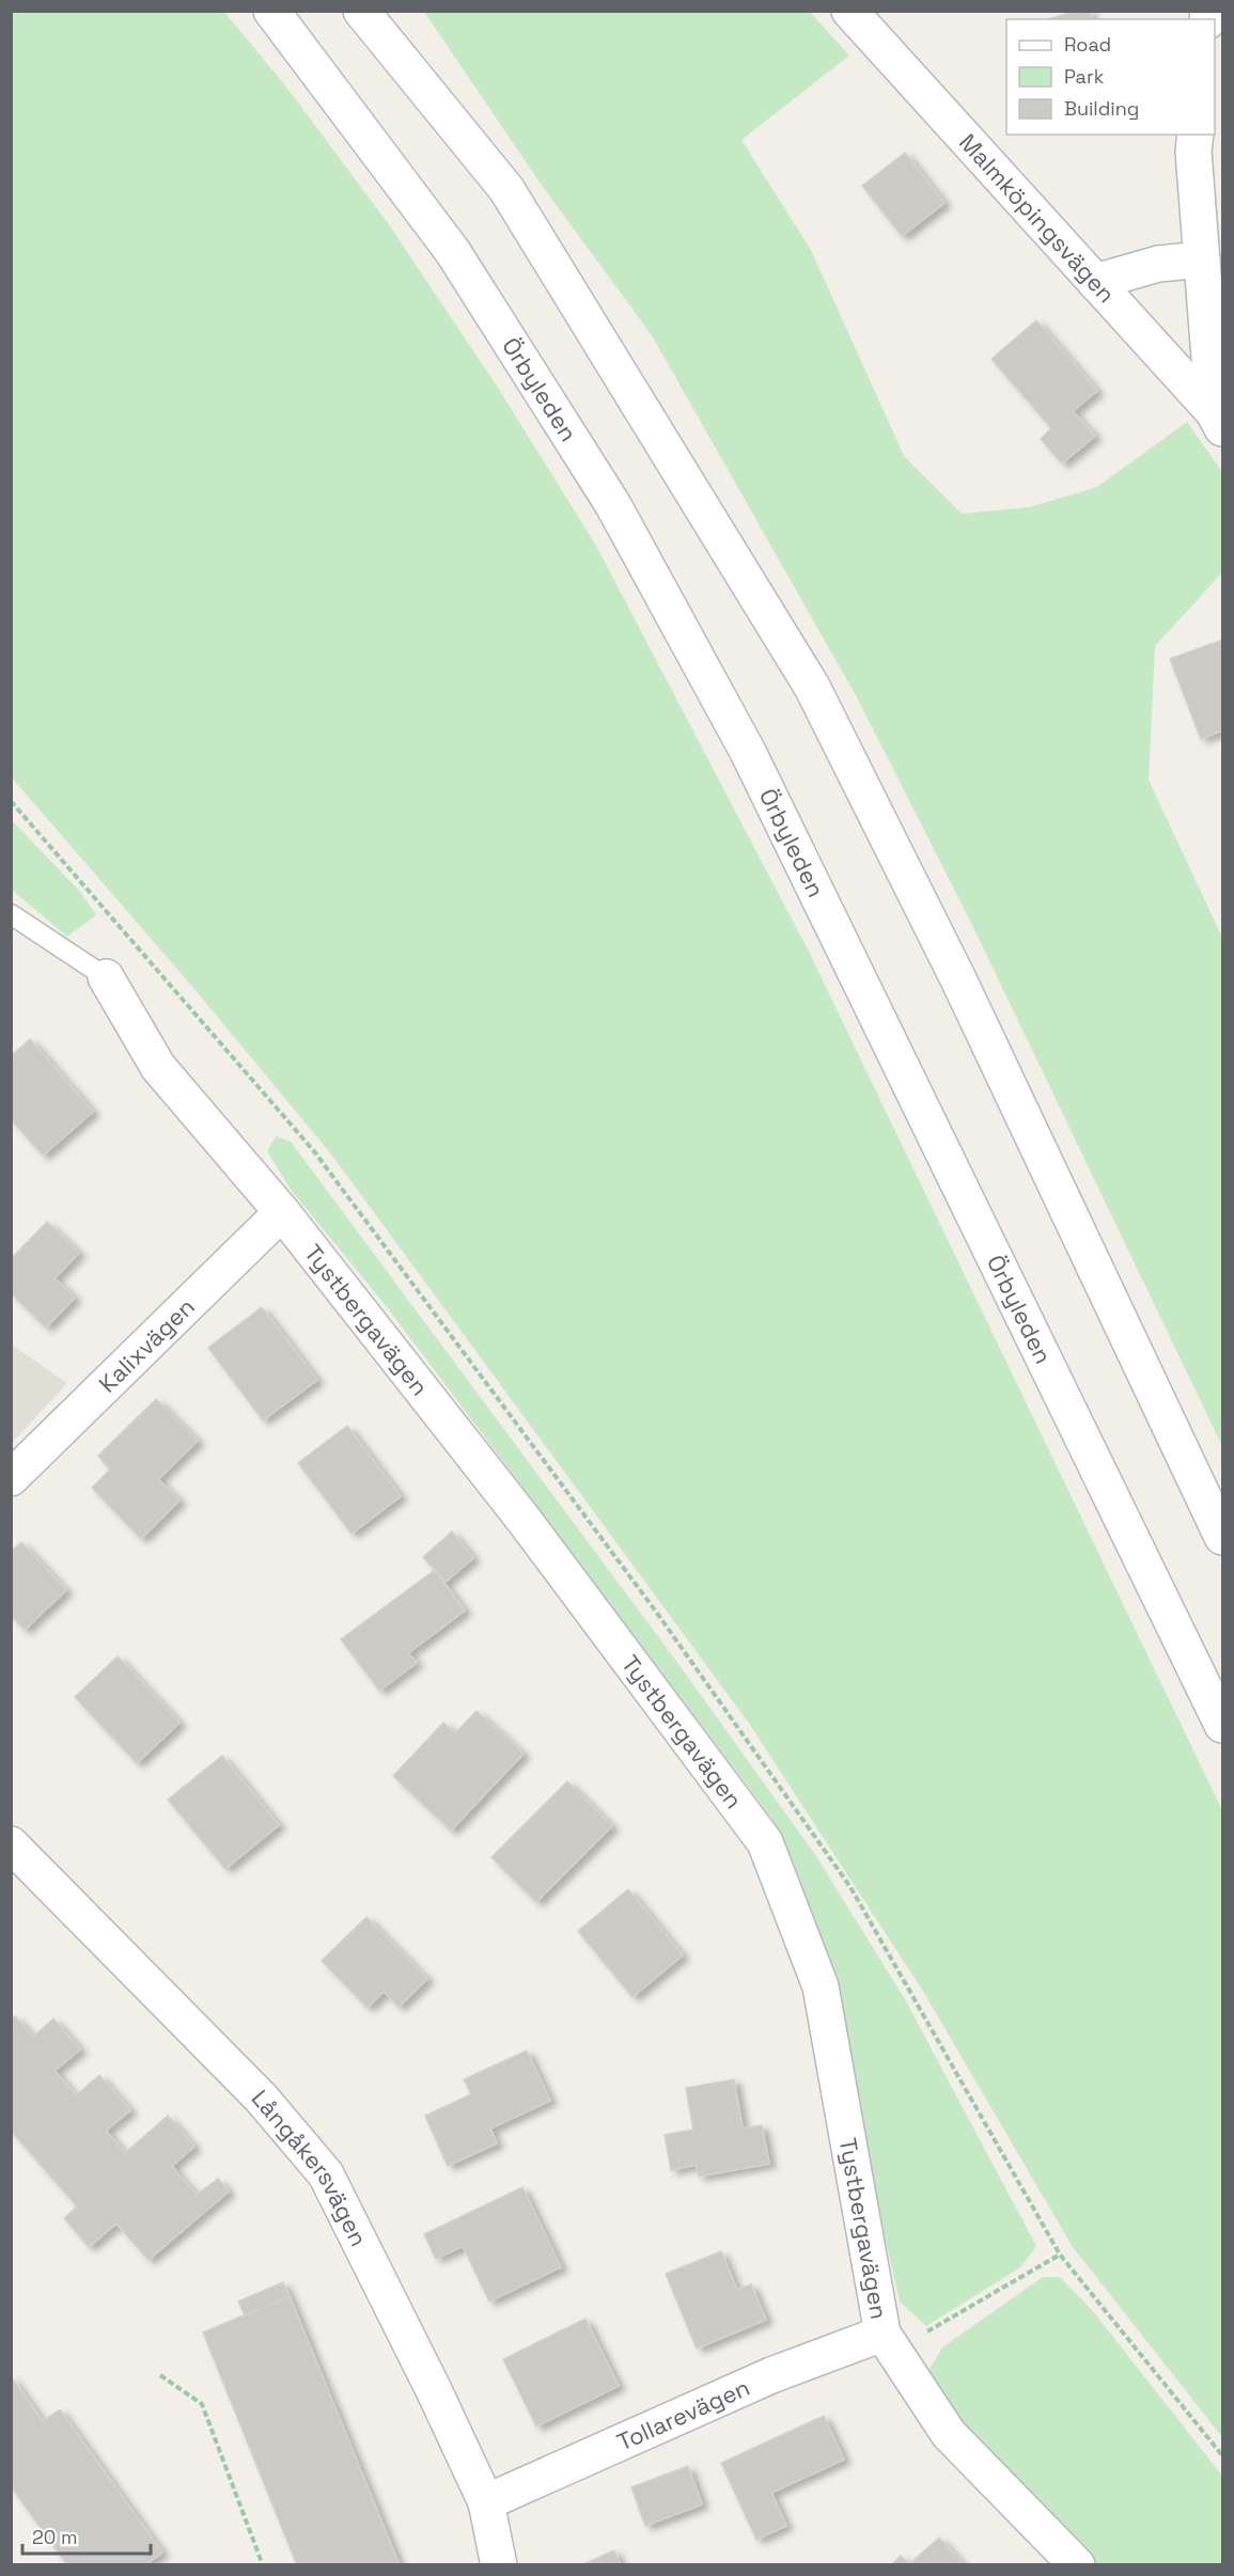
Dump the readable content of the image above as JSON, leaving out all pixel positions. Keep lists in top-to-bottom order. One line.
{"streets":{"street":["Malmköpingsvägen","Örbyleden","Tystbergavägen","Kalixvägen","Långåkersvägen","Tollarevägen"]},"crossings":[["Tystbergavägen","Kalixvägen"],["Tystbergavägen","Tollarevägen"],["Långåkersvägen","Tollarevägen"]],"legend":["Road","Park","Building"],"scale_bar":"20 m"}
